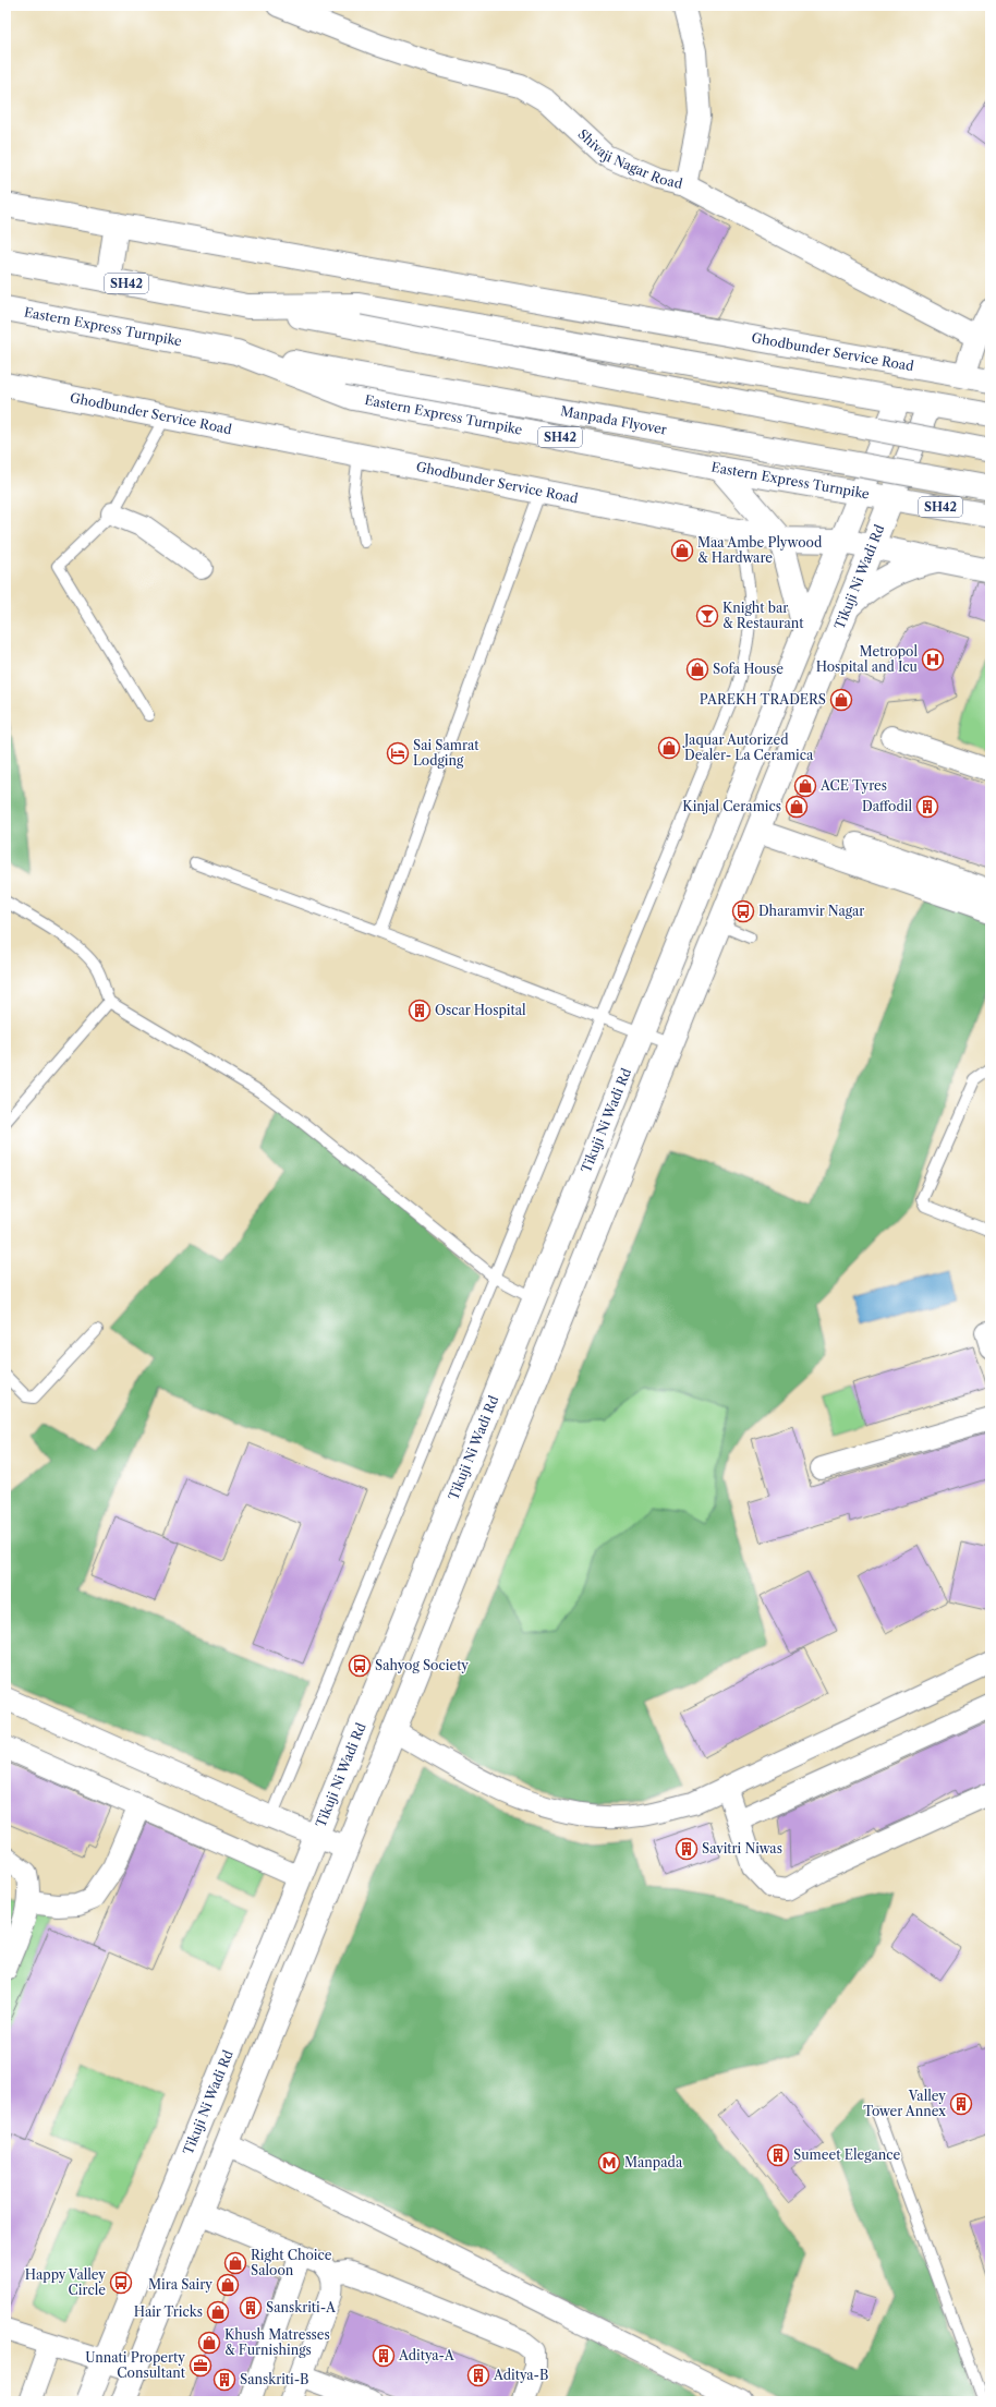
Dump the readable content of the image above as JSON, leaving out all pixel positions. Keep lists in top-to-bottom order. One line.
{"streets":{"main road":["SH42","Eastern Express Turnpike","Ghodbunder Service Road","Manpada Flyover","Tikuji Ni Wadi Rd"],"street":["Shivaji Nagar Road"]},"crossings":[["SH42","Tikuji Ni Wadi Rd"],["Eastern Express Turnpike","Manpada Flyover"],["Eastern Express Turnpike","Tikuji Ni Wadi Rd"],["Ghodbunder Service Road","Tikuji Ni Wadi Rd"]],"places":{"shop":["Maa Ambe Plywood & Hardware","Sofa House","PAREKH TRADERS","Jaquar Autorized Dealer- La Ceramica","ACE Tyres","Kinjal Ceramics","Right Choice Saloon","Mira Sairy","Hair Tricks","Khush Matresses & Furnishings"],"bar":["Knight bar & Restaurant"],"hospital":["Metropol Hospital and Icu"],"hotel":["Sai Samrat Lodging"],"building":["Daffodil","Oscar Hospital","Savitri Niwas","Valley Tower Annex","Sumeet Elegance","Sanskriti-A","Aditya-A","Aditya-B","Sanskriti-B"],"bus stop":["Dharamvir Nagar","Sahyog Society","Happy Valley Circle"],"metro station":["Manpada"],"office":["Unnati Property Consultant"]}}
